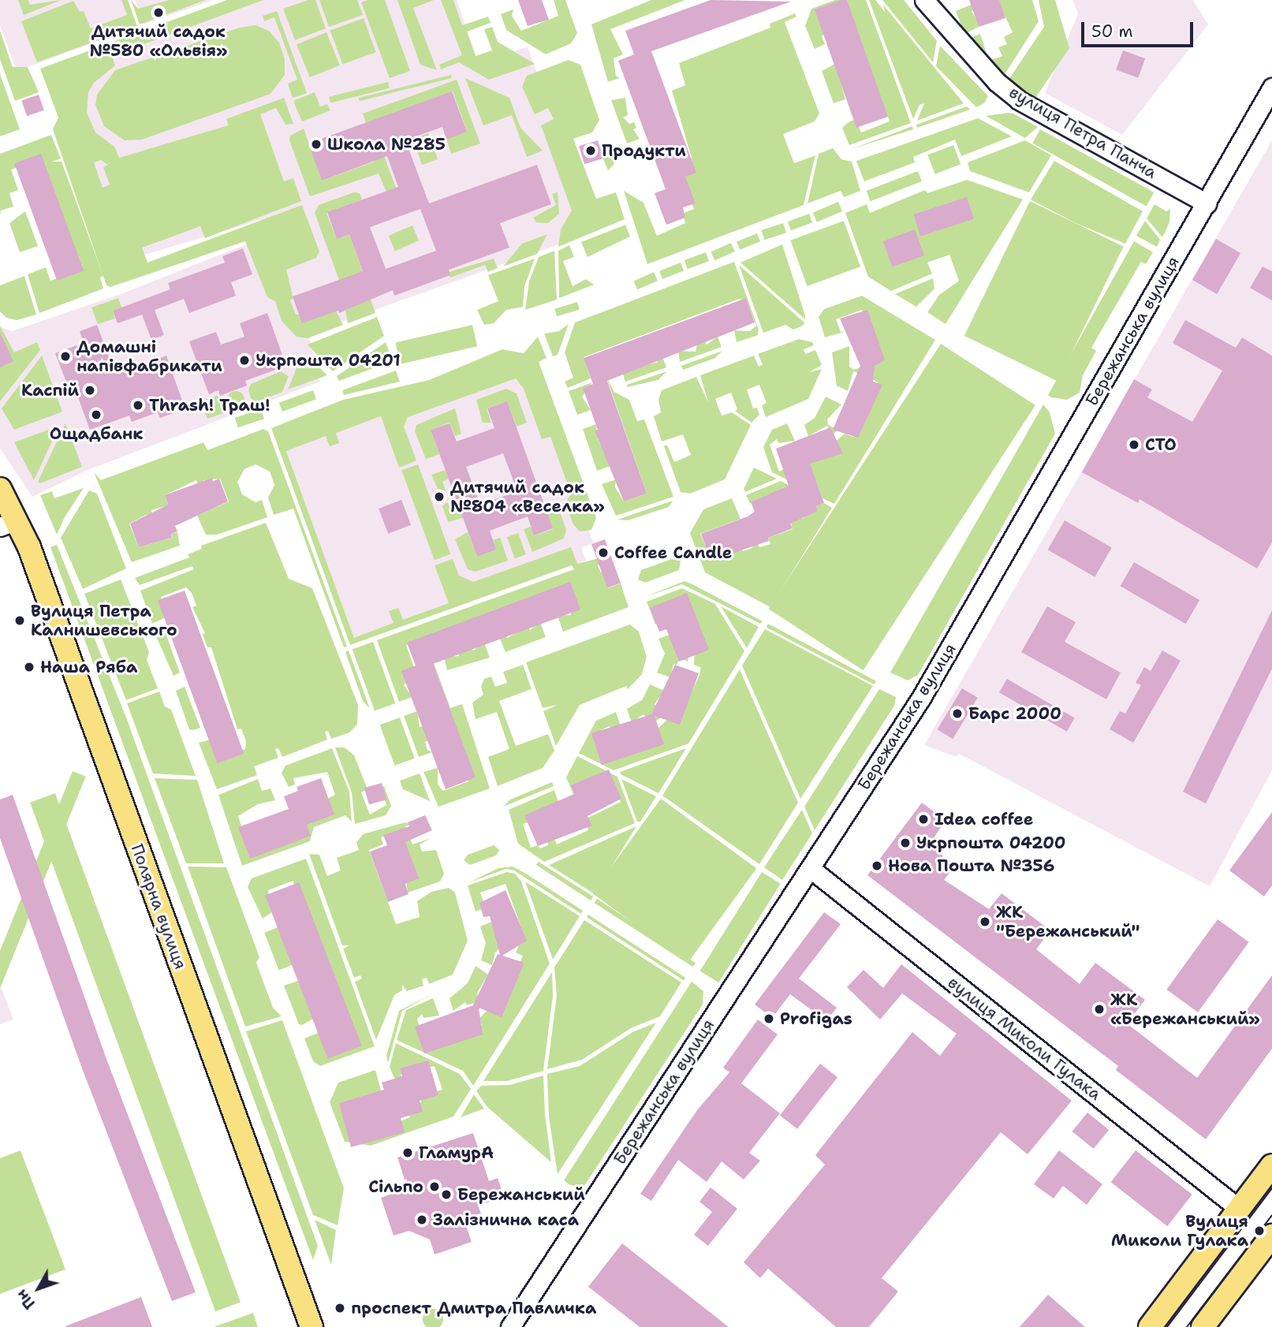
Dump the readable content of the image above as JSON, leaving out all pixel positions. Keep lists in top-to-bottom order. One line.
{"streets":{"main road":["Полярна вулиця"],"street":["вулиця Петра Панча","Бережанська вулиця","вулиця Миколи Гулака"]},"crossings":[["вулиця Петра Панча","Бережанська вулиця"],["Бережанська вулиця","вулиця Миколи Гулака"]],"places":["Дитячий садок №580 «Ольвія»","Школа №285","Продукти","Домашні напівфабрикати","Укрпошта 04201","Каспій","Thrash! Траш!","Ощадбанк","СТО","Дитячий садок №804 «Веселка»","Coffee Candle","Вулиця Петра Калнишевського","Наша Ряба","Барс 2000","Idea coffee","Укрпошта 04200","Нова Пошта №356","ЖК \"Бережанський\"","ЖК «Бережанський»","Profigas","ГламурА","Сільпо","Бережанський","Залізнична каса","Вулиця Миколи Гулака","проспект Дмитра Павличка"],"scale_bar":"50 m","north":"bottom left"}
